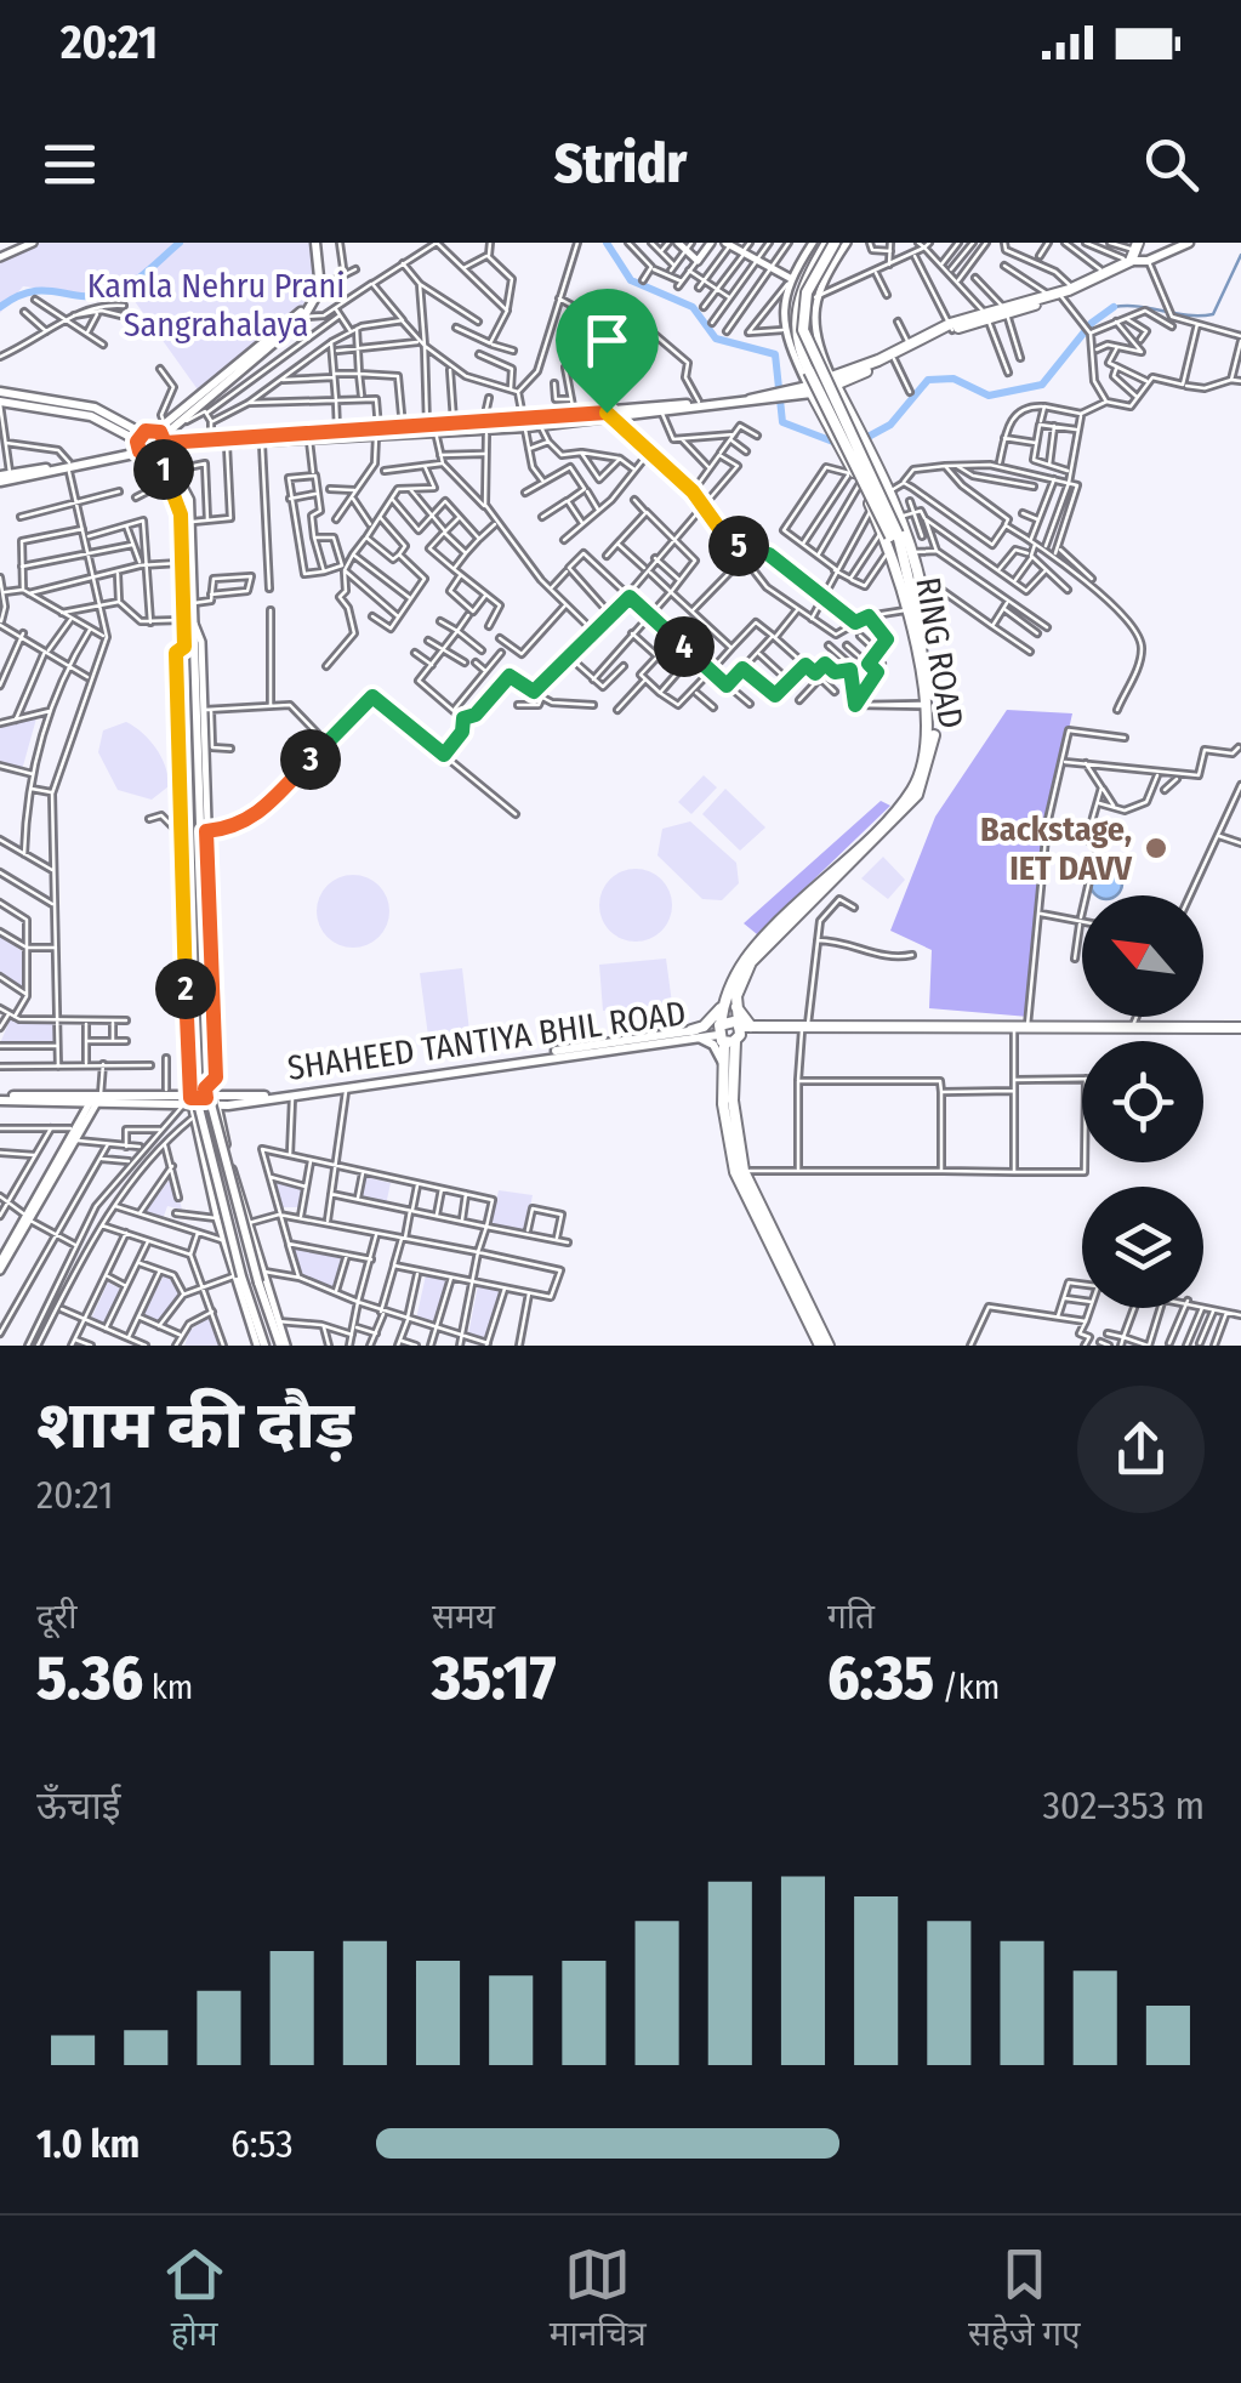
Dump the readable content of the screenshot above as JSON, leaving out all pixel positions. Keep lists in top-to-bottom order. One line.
{"streets":{"main road":["RING ROAD","SHAHEED TANTIYA BHIL ROAD"]},"crossings":[["RING ROAD","SHAHEED TANTIYA BHIL ROAD"]],"parks":["Kamla Nehru Prani Sangrahalaya"],"places":["Backstage, IET DAVV"],"north":"top left","page":{"status":"20:21","header":"Stridr","pins":["1","5","4","3","2"],"heading":["शाम की दौड़","20:21"],"stats":[["दूरी","5.36 km"],["समय","35:17"],["गति","6:35 /km"]],"chart":["ऊँचाई","302–353 m"],"list":[{"name":"1.0 km","note":"6:53"}],"tabs":["होम","मानचित्र","सहेजे गए"]}}
